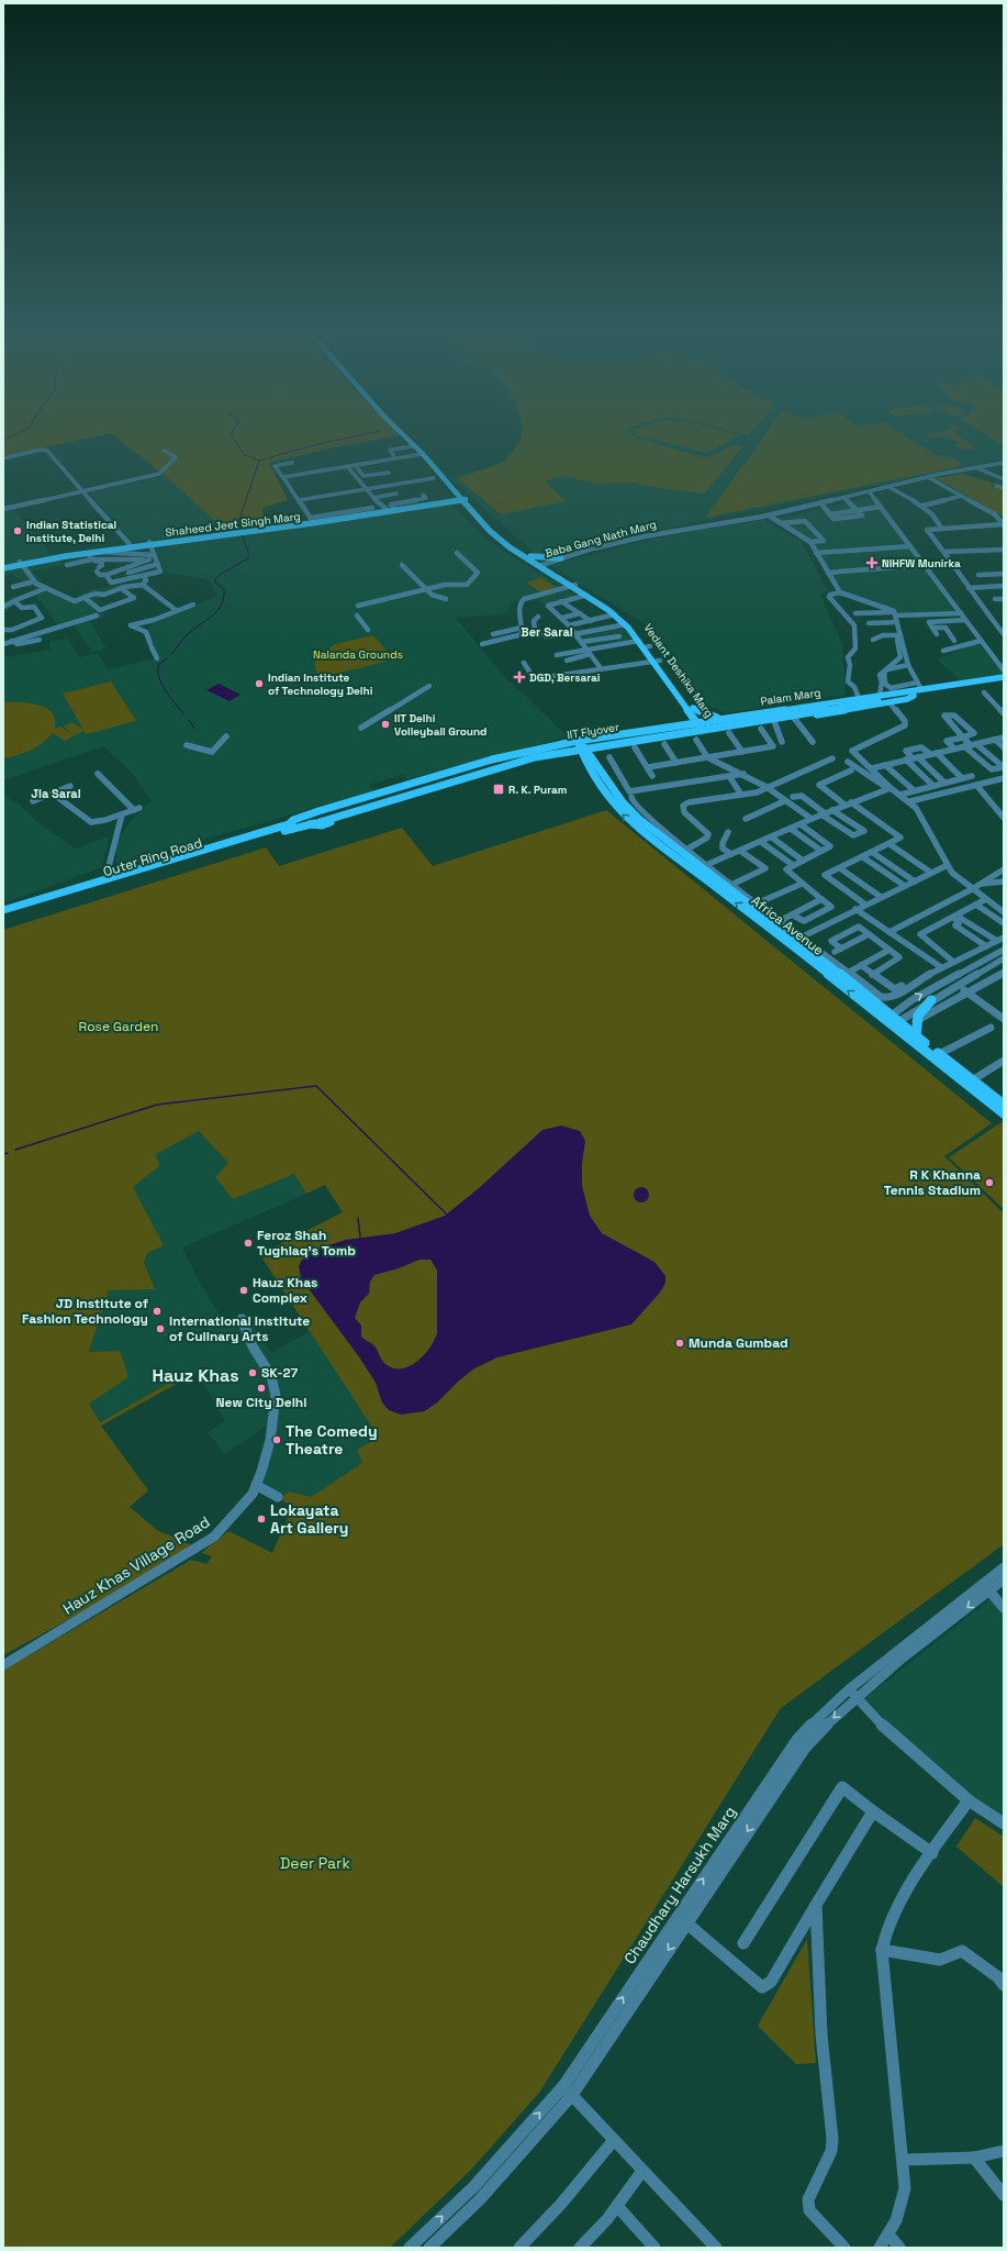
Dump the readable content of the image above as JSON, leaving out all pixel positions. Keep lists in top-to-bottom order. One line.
{"streets":{"main road":["Shaheed Jeet Singh Marg","Vedant Deshika Marg","Palam Marg","IIT Flyover","Outer Ring Road","Africa Avenue"],"street":["Baba Gang Nath Marg","Hauz Khas Village Road","Chaudhary Harsukh Marg"]},"crossings":[["Baba Gang Nath Marg","Vedant Deshika Marg"],["Vedant Deshika Marg","Palam Marg"],["Palam Marg","IIT Flyover"],["Palam Marg","Outer Ring Road"],["Palam Marg","Africa Avenue"],["IIT Flyover","Outer Ring Road"]],"districts":["Ber Sarai","Jia Sarai","Hauz Khas"],"parks":["Nalanda Grounds","Rose Garden","Deer Park"],"places":{"other":["Indian Statistical Institute, Delhi","Indian Institute of Technology Delhi","IIT Delhi Volleyball Ground","R K Khanna Tennis Stadium","Feroz Shah Tughlaq's Tomb","Hauz Khas Complex","JD Institute of Fashion Technology","International Institute of Culinary Arts","Munda Gumbad","SK-27","New City Delhi","The Comedy Theatre","Lokayata Art Gallery"],"health":["NIHFW Munirka","DGD, Bersarai"],"transit":["R. K. Puram"]}}
